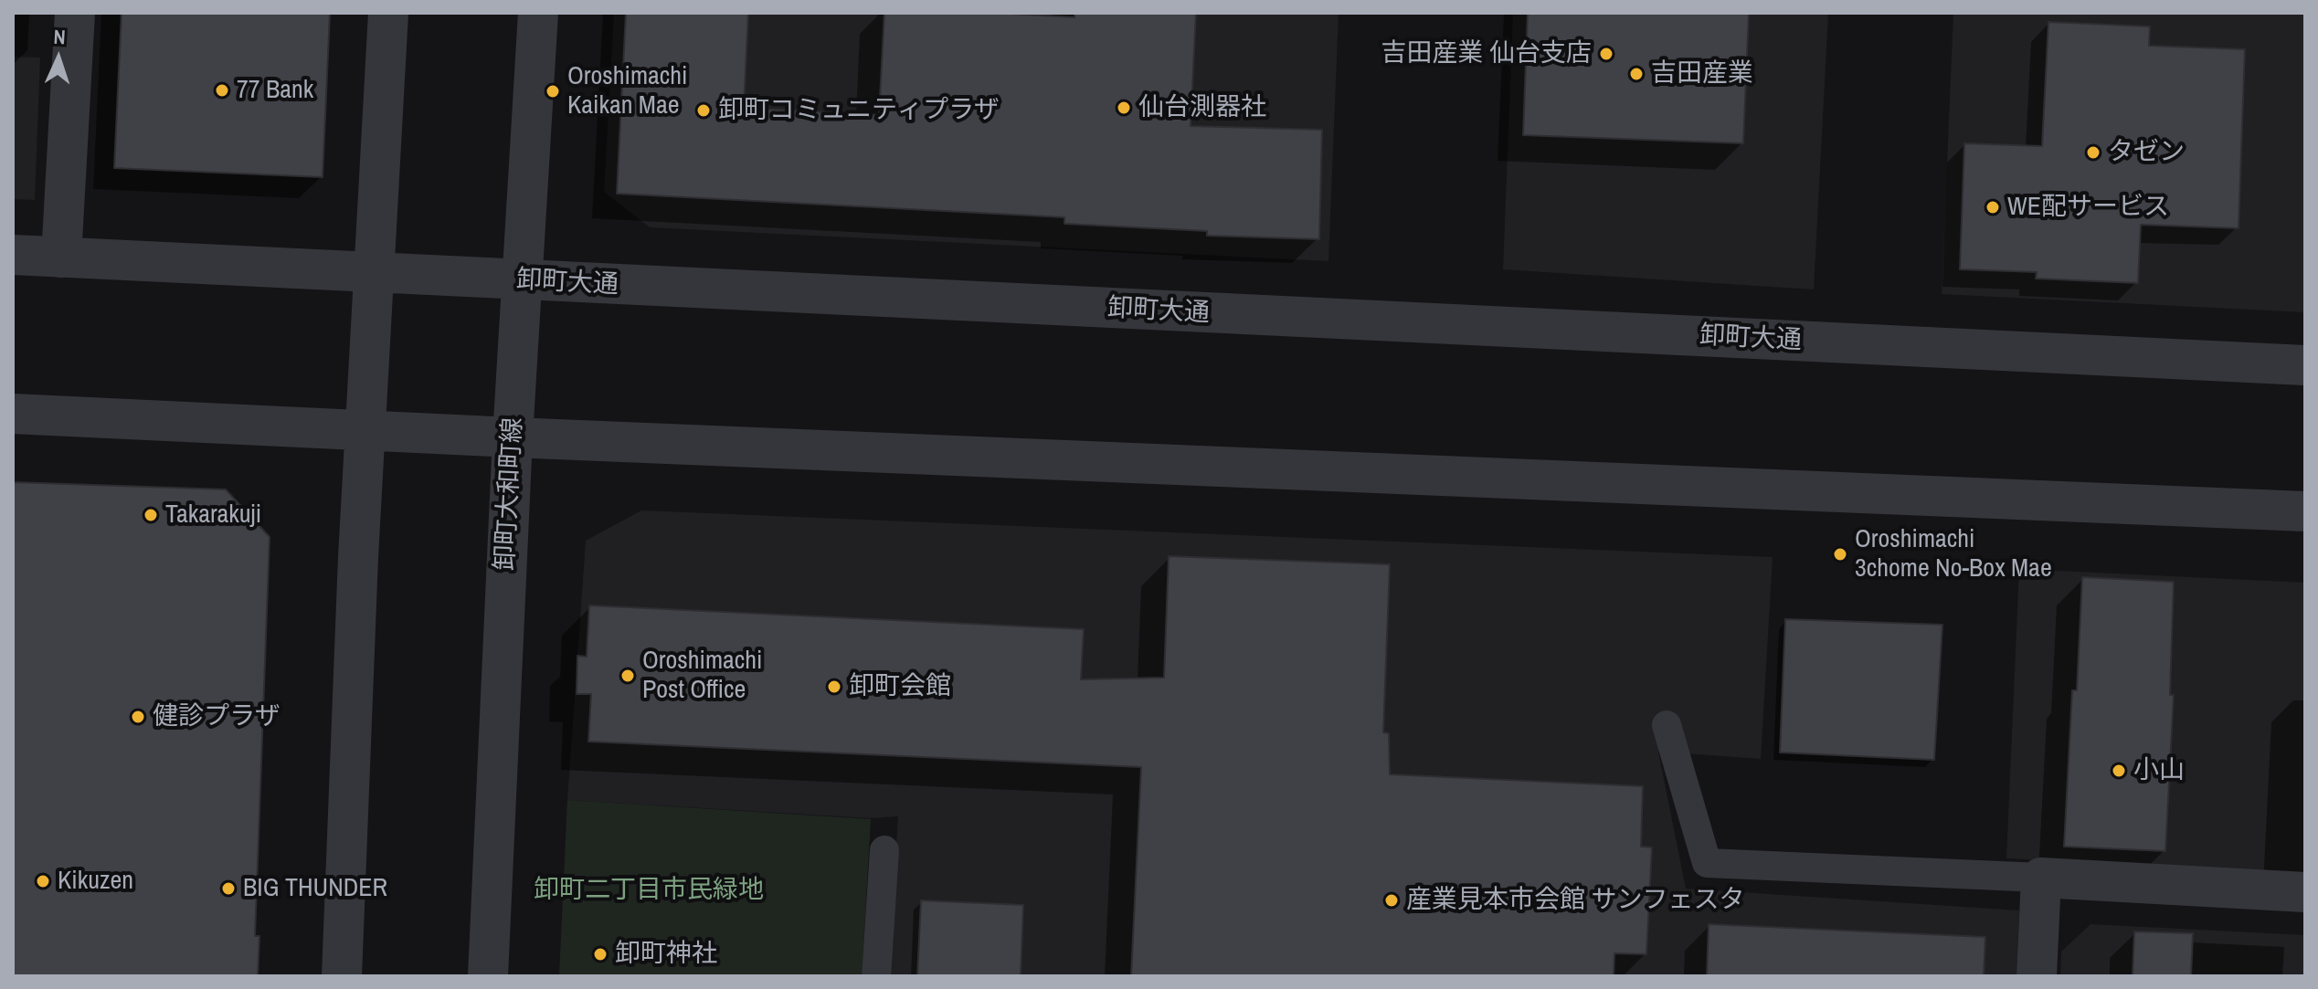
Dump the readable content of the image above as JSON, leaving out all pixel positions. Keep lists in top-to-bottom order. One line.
{"streets":{"street":["卸町大通","卸町大和町線"]},"crossings":[["卸町大通","卸町大和町線"]],"parks":["卸町二丁目市民緑地"],"places":["吉田産業 仙台支店","吉田産業","77 Bank","Oroshimachi Kaikan Mae","仙台測器社","卸町コミュニティプラザ","タゼン","WE配サービス","Takarakuji","Oroshimachi 3chome No-Box Mae","Oroshimachi Post Office","卸町会館","健診プラザ","小山","Kikuzen","BIG THUNDER","産業見本市会館 サンフェスタ","卸町神社"],"north":"top"}
